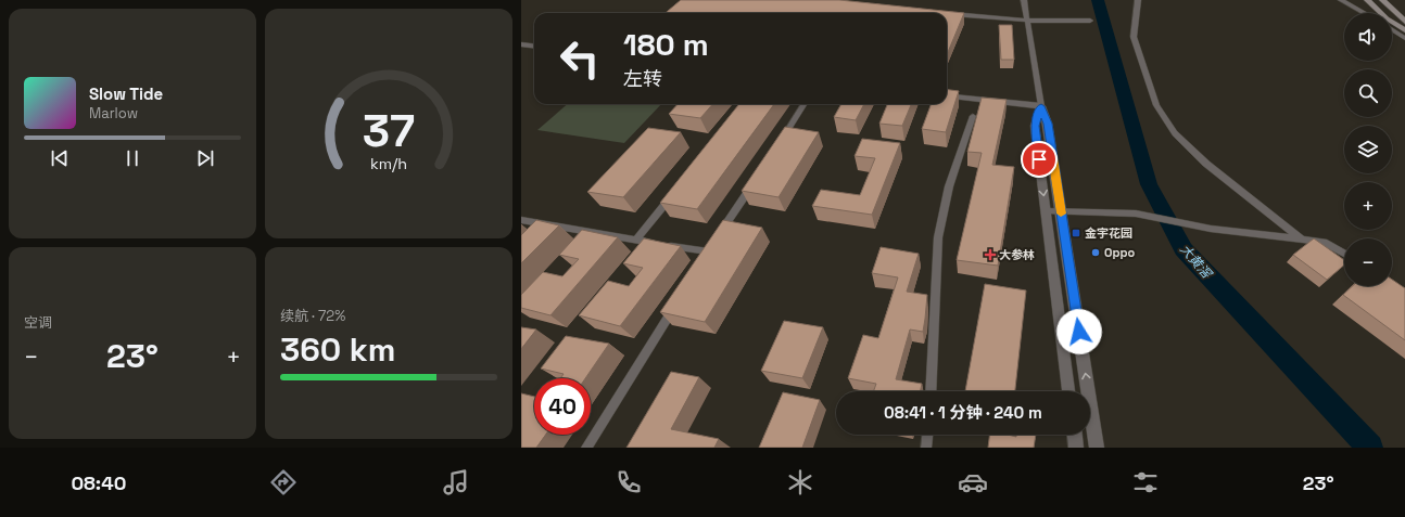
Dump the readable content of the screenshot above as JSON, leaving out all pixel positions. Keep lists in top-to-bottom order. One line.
{"water":["大黄滘"],"places":{"transit":["金宇花园"],"other":["Oppo"],"health":["大参林"]},"page":{"map_buttons":["+","−"],"turn":["180 m","左转"],"song":["Slow Tide","Marlow"],"tile":["空调",["续航 · 72%","360 km"]],"heat":["−","23°","+"],"limit":"40","trip":"08:41 · 1 分钟 · 240 m","tabs":["08:40","23°"],"gauge":["37","km/h"]}}
